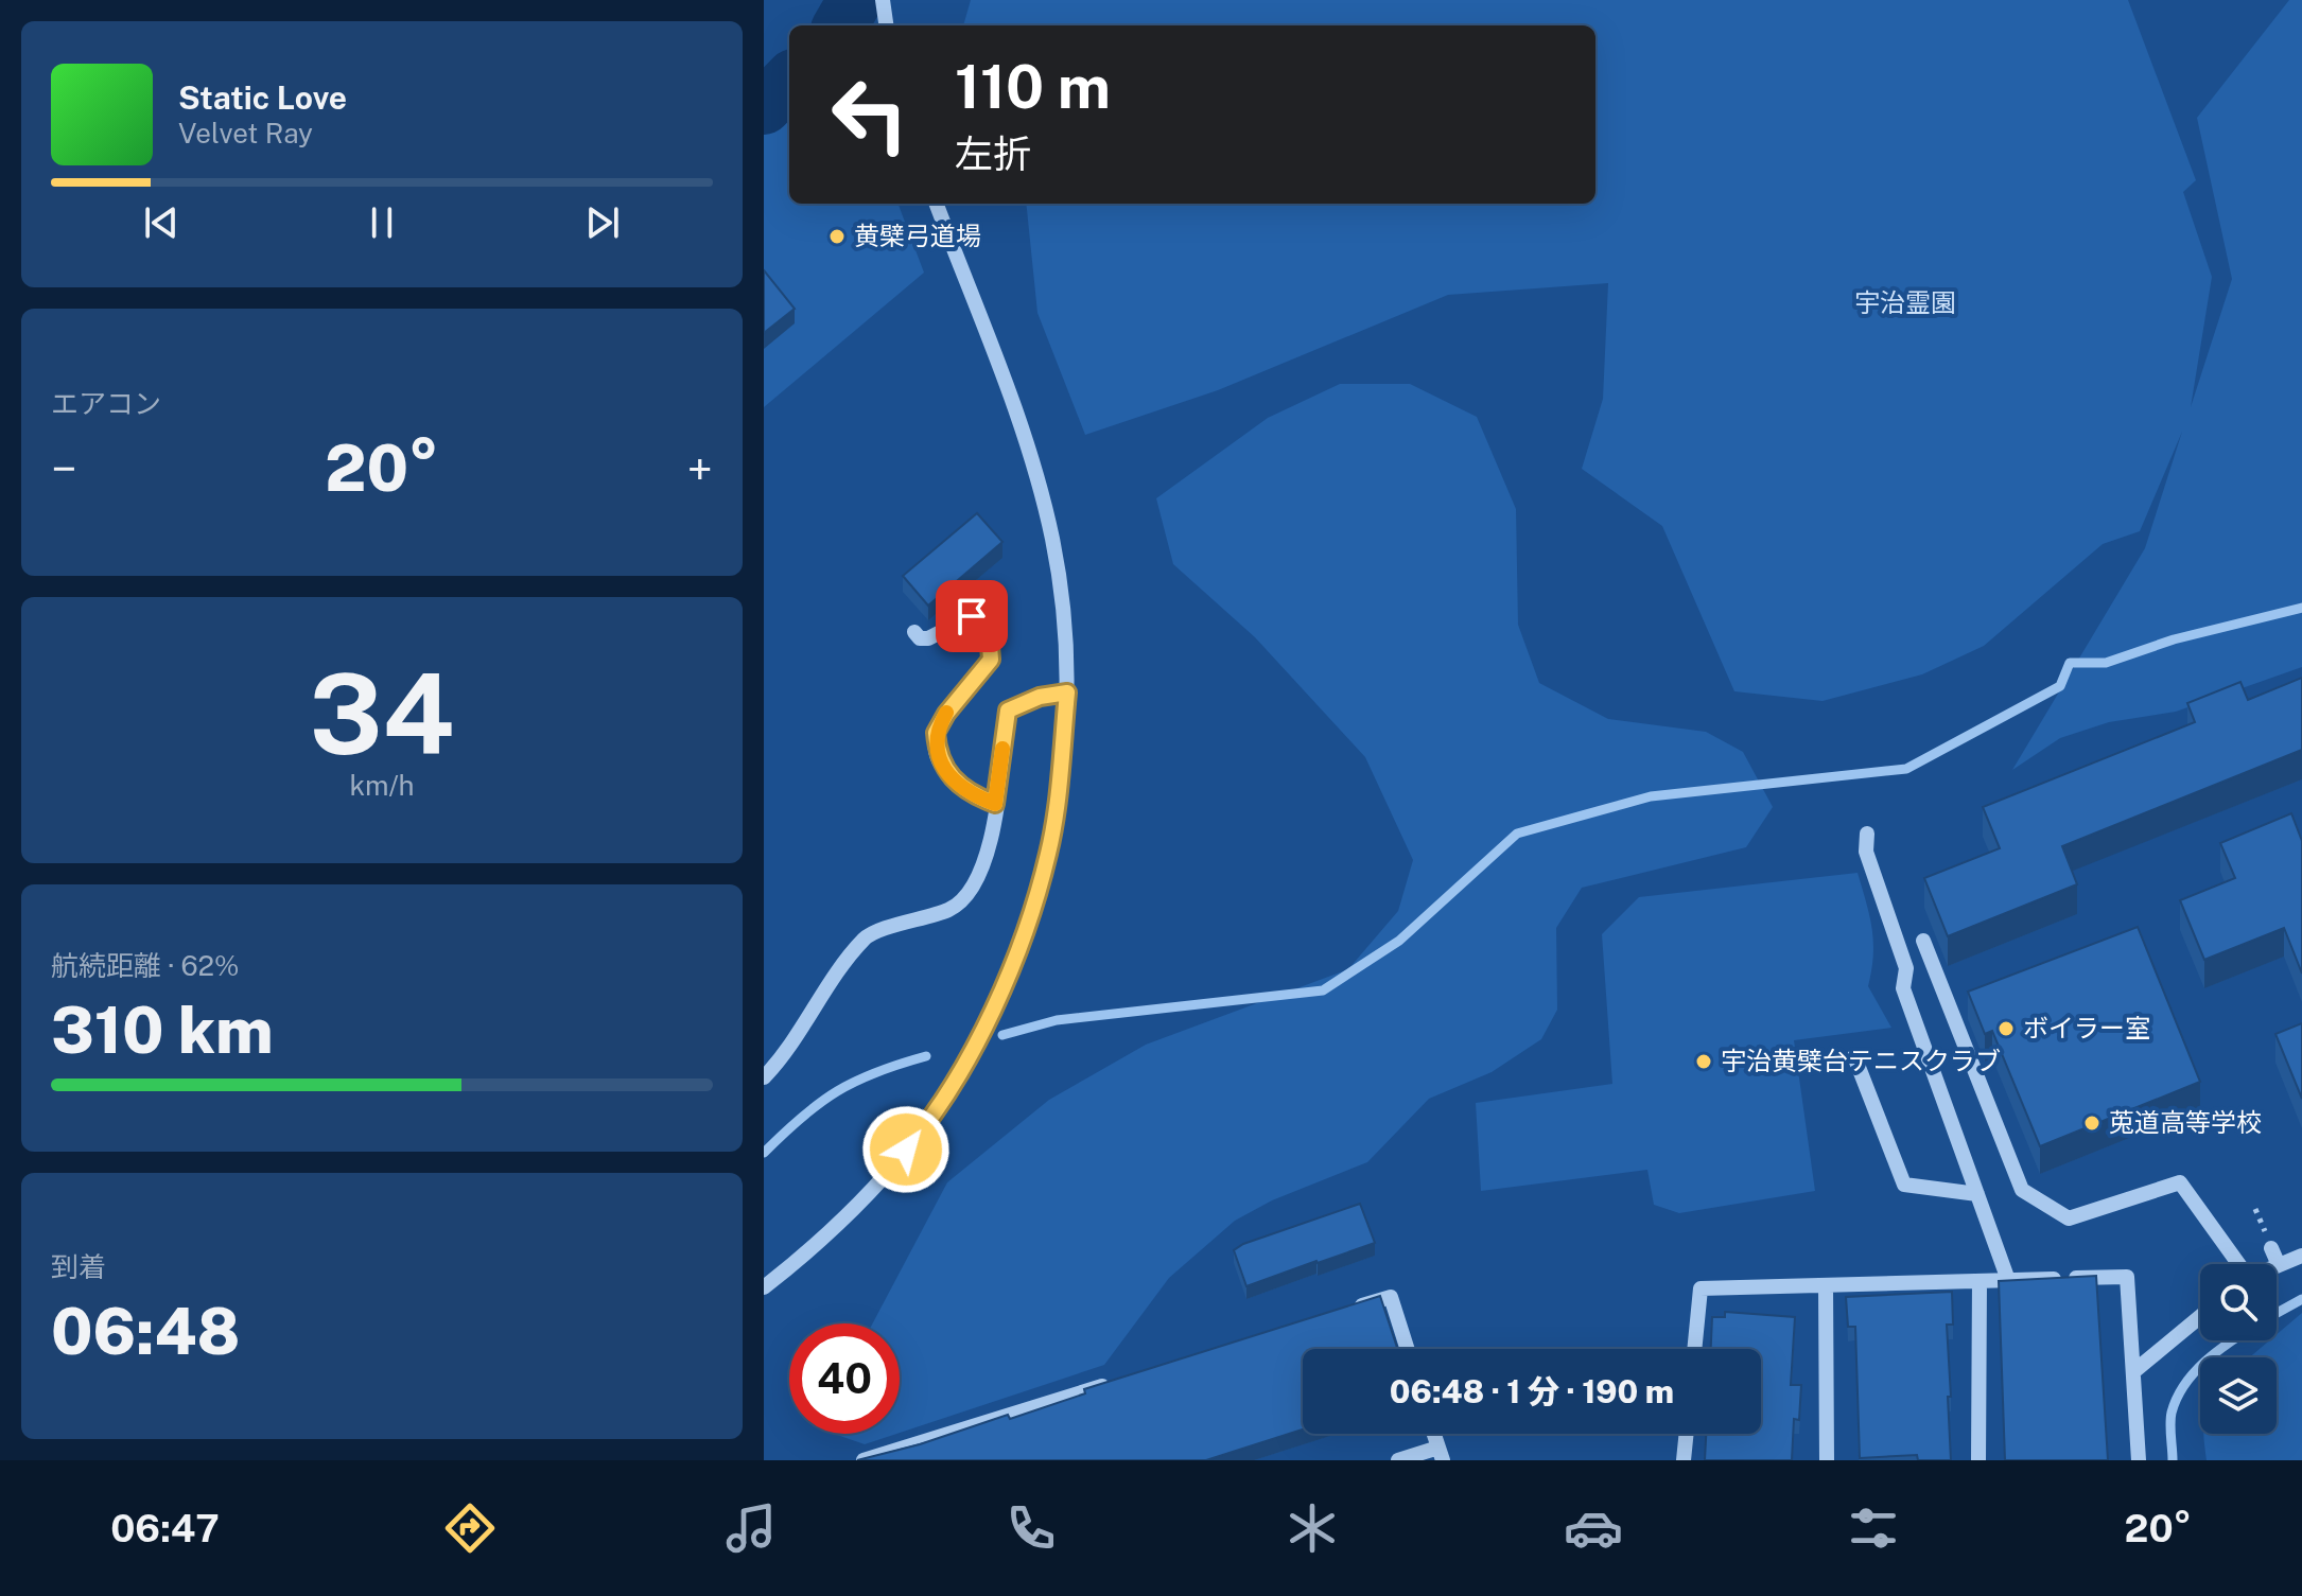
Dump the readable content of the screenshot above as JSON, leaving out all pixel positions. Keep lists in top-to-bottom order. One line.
{"parks":["宇治霊園"],"places":["黄檗弓道場","ボイラー室","宇治黄檗台テニスクラブ","莵道高等学校"],"page":{"turn":["110 m","左折"],"song":["Static Love","Velvet Ray"],"tile":["エアコン",["34","km/h"],["航続距離 · 62%","310 km"],["到着","06:48"]],"heat":["−","20°","+"],"limit":"40","trip":"06:48 · 1 分 · 190 m","tabs":["06:47","20°"]}}
